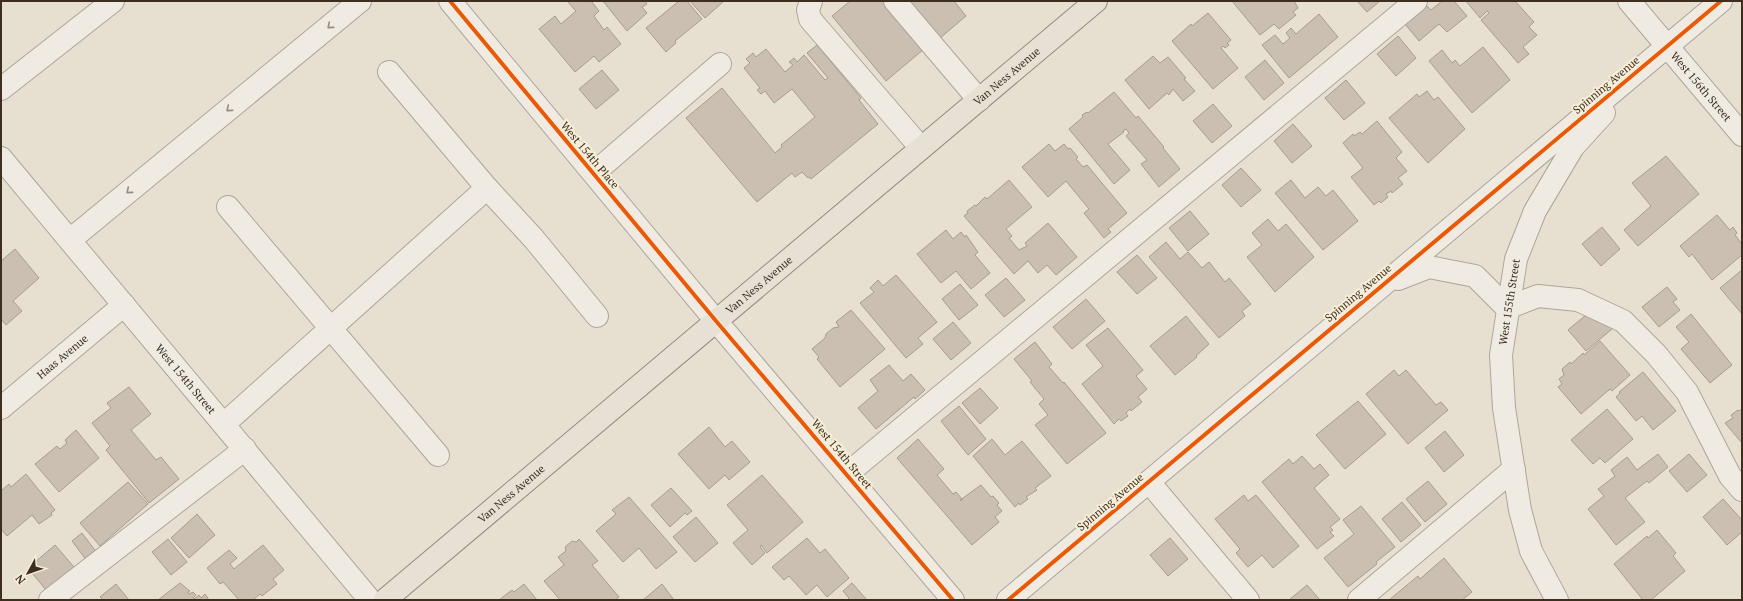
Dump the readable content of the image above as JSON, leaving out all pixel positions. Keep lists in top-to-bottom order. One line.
{"streets":{"main road":["Van Ness Avenue"],"street":["Spinning Avenue","West 156th Street","West 154th Place","West 155th Street","Haas Avenue","West 154th Street"]},"crossings":[["Van Ness Avenue","West 154th Place"],["Van Ness Avenue","West 154th Street"],["Spinning Avenue","West 156th Street"],["Spinning Avenue","West 155th Street"],["West 156th Street","West 155th Street"],["West 154th Place","West 154th Street"],["Haas Avenue","West 154th Street"]],"north":"bottom left"}
